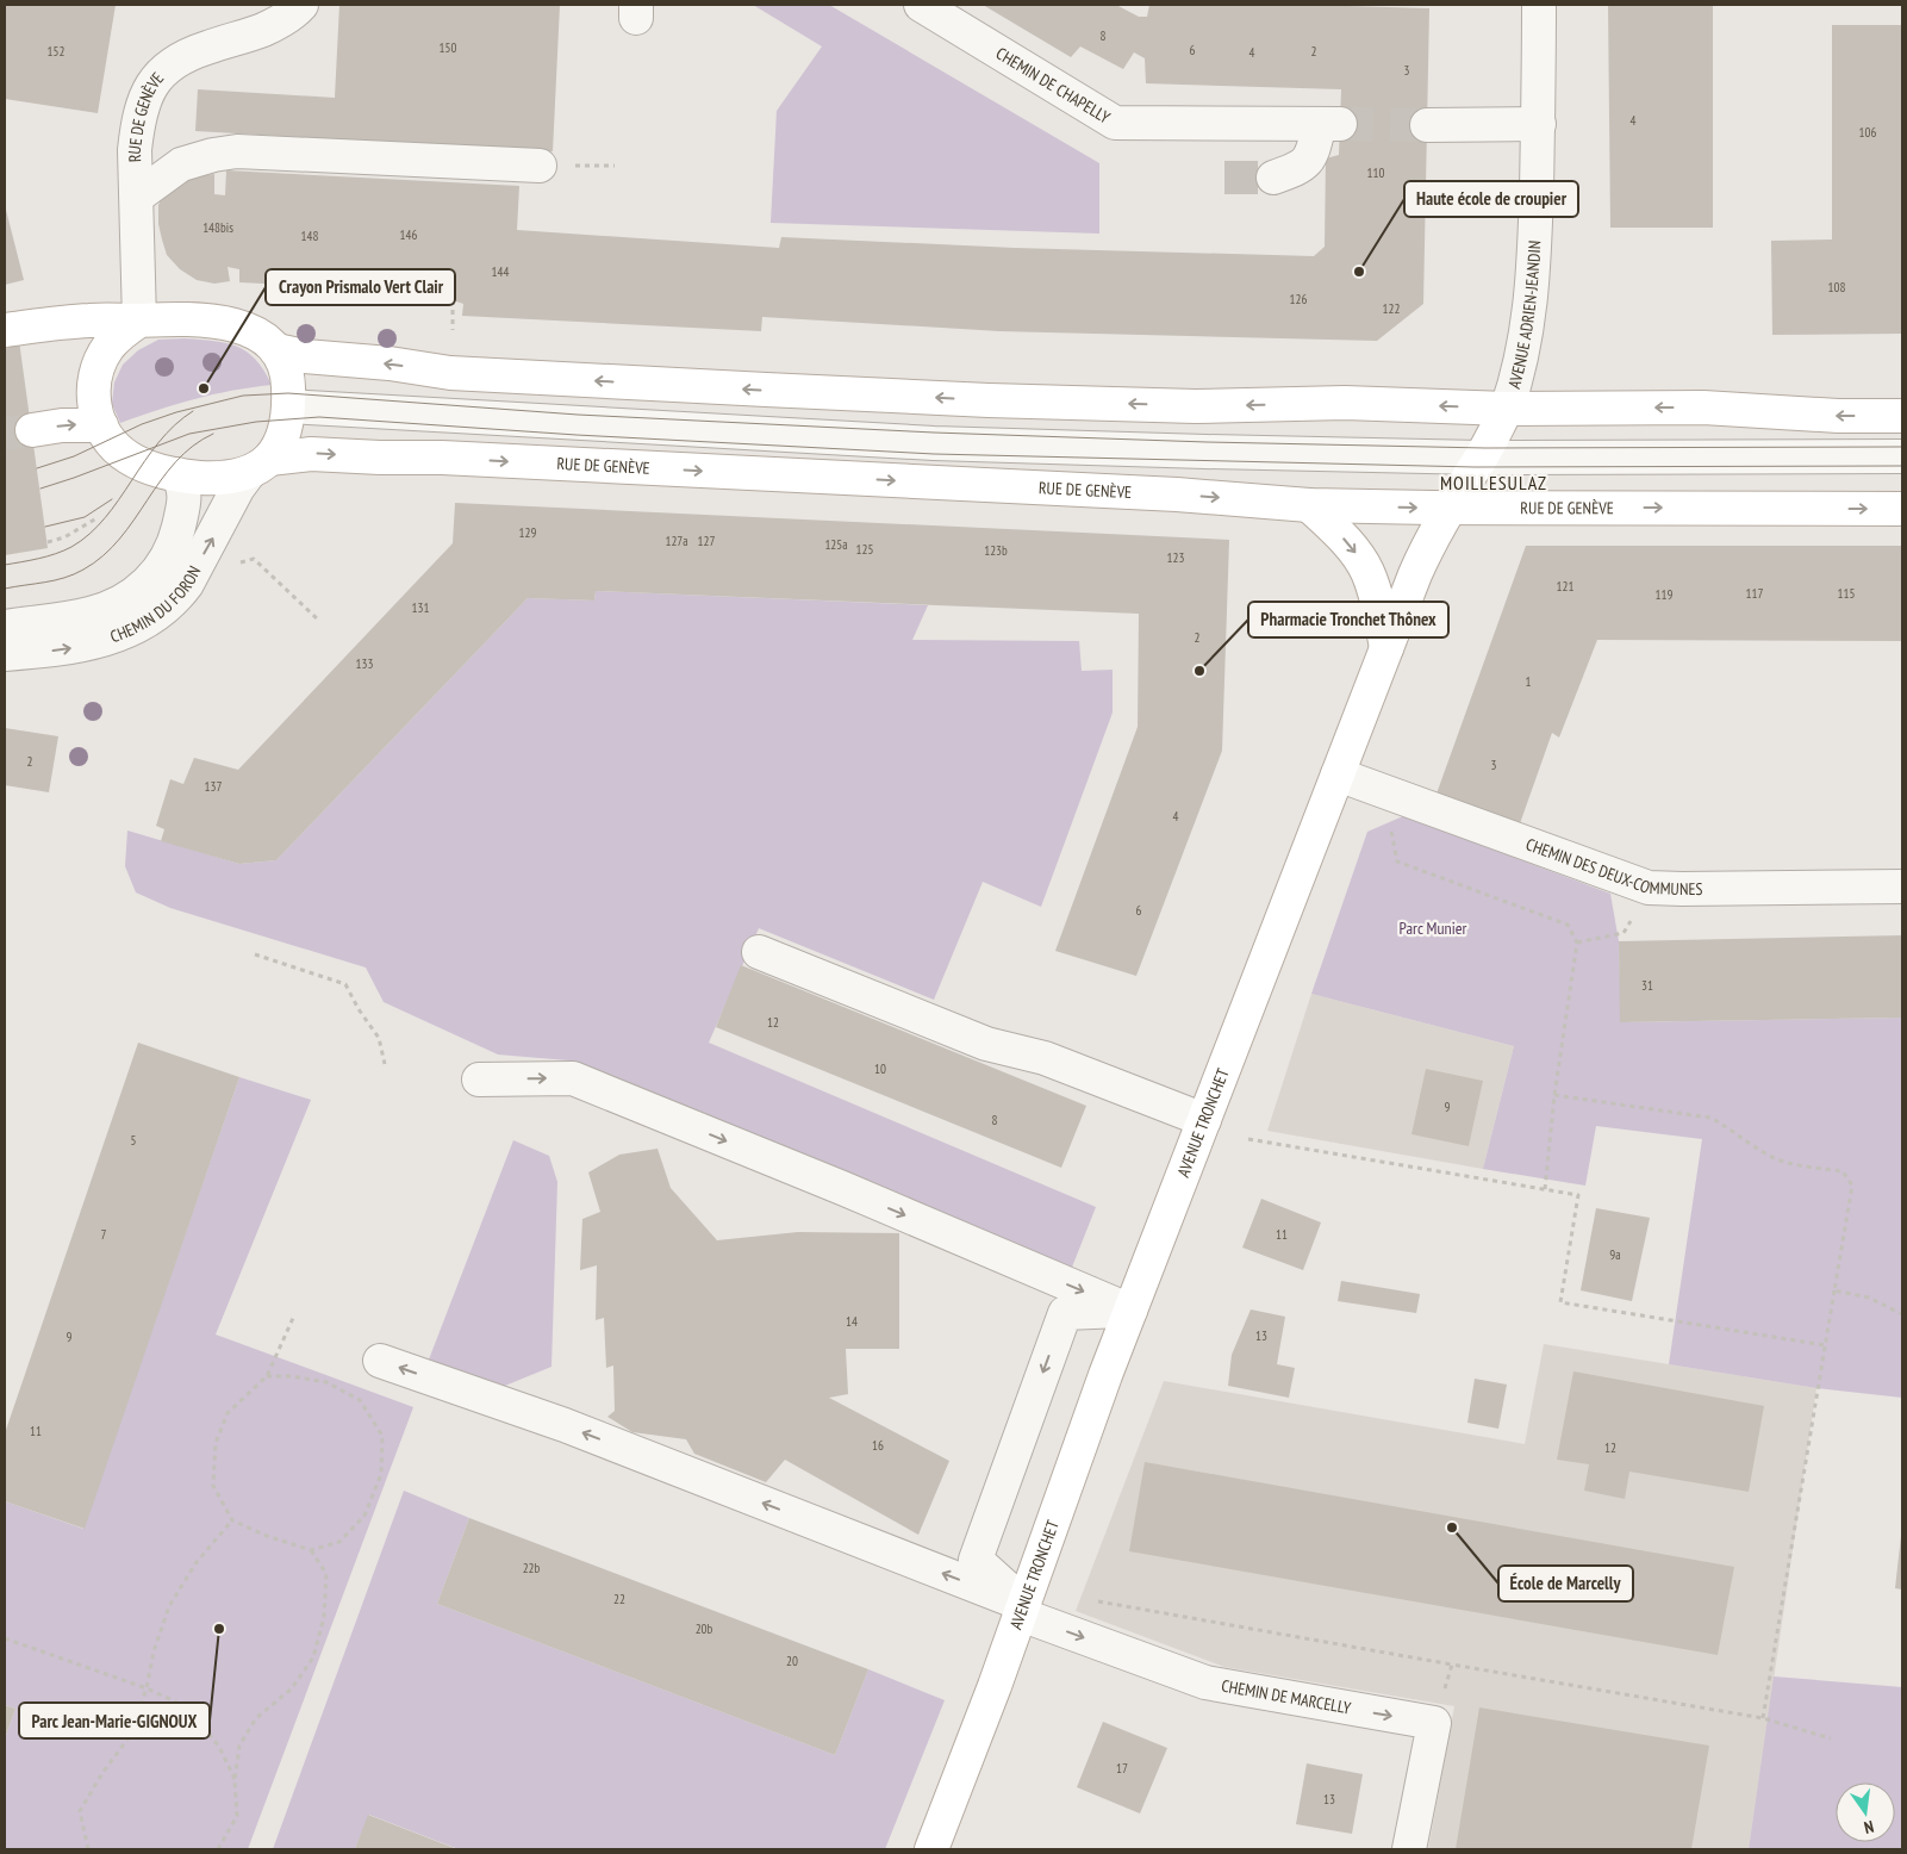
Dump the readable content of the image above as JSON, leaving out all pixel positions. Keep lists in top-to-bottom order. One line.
{"streets":{"main road":["RUE DE GENÈVE","AVENUE TRONCHET"],"street":["CHEMIN DE CHAPELLY","AVENUE ADRIEN-JEANDIN","CHEMIN DU FORON","CHEMIN DES DEUX-COMMUNES","CHEMIN DE MARCELLY"]},"crossings":[["RUE DE GENÈVE","CHEMIN DU FORON"],["RUE DE GENÈVE","AVENUE TRONCHET"],["AVENUE ADRIEN-JEANDIN","AVENUE TRONCHET"],["CHEMIN DES DEUX-COMMUNES","AVENUE TRONCHET"],["AVENUE TRONCHET","CHEMIN DE MARCELLY"]],"one_way":["CHEMIN DU FORON"],"districts":["MOILLESULAZ"],"parks":["Parc Munier"],"places":["Haute école de croupier","Crayon Prismalo Vert Clair","Pharmacie Tronchet Thônex","École de Marcelly","Parc Jean-Marie-GIGNOUX"],"house_numbers":["8","150","6","152","2","4","3","4","106","110","148bis","146","148","144","108","126","122","129","127a","127","125a","125","123b","123","121","117","115","119","131","2","133","1","2","3","137","4","6","31","12","10","9","8","5","7","11","9a","14","13","9","11","16","12","22b","22","20b","20","17","13"],"north":"bottom"}
